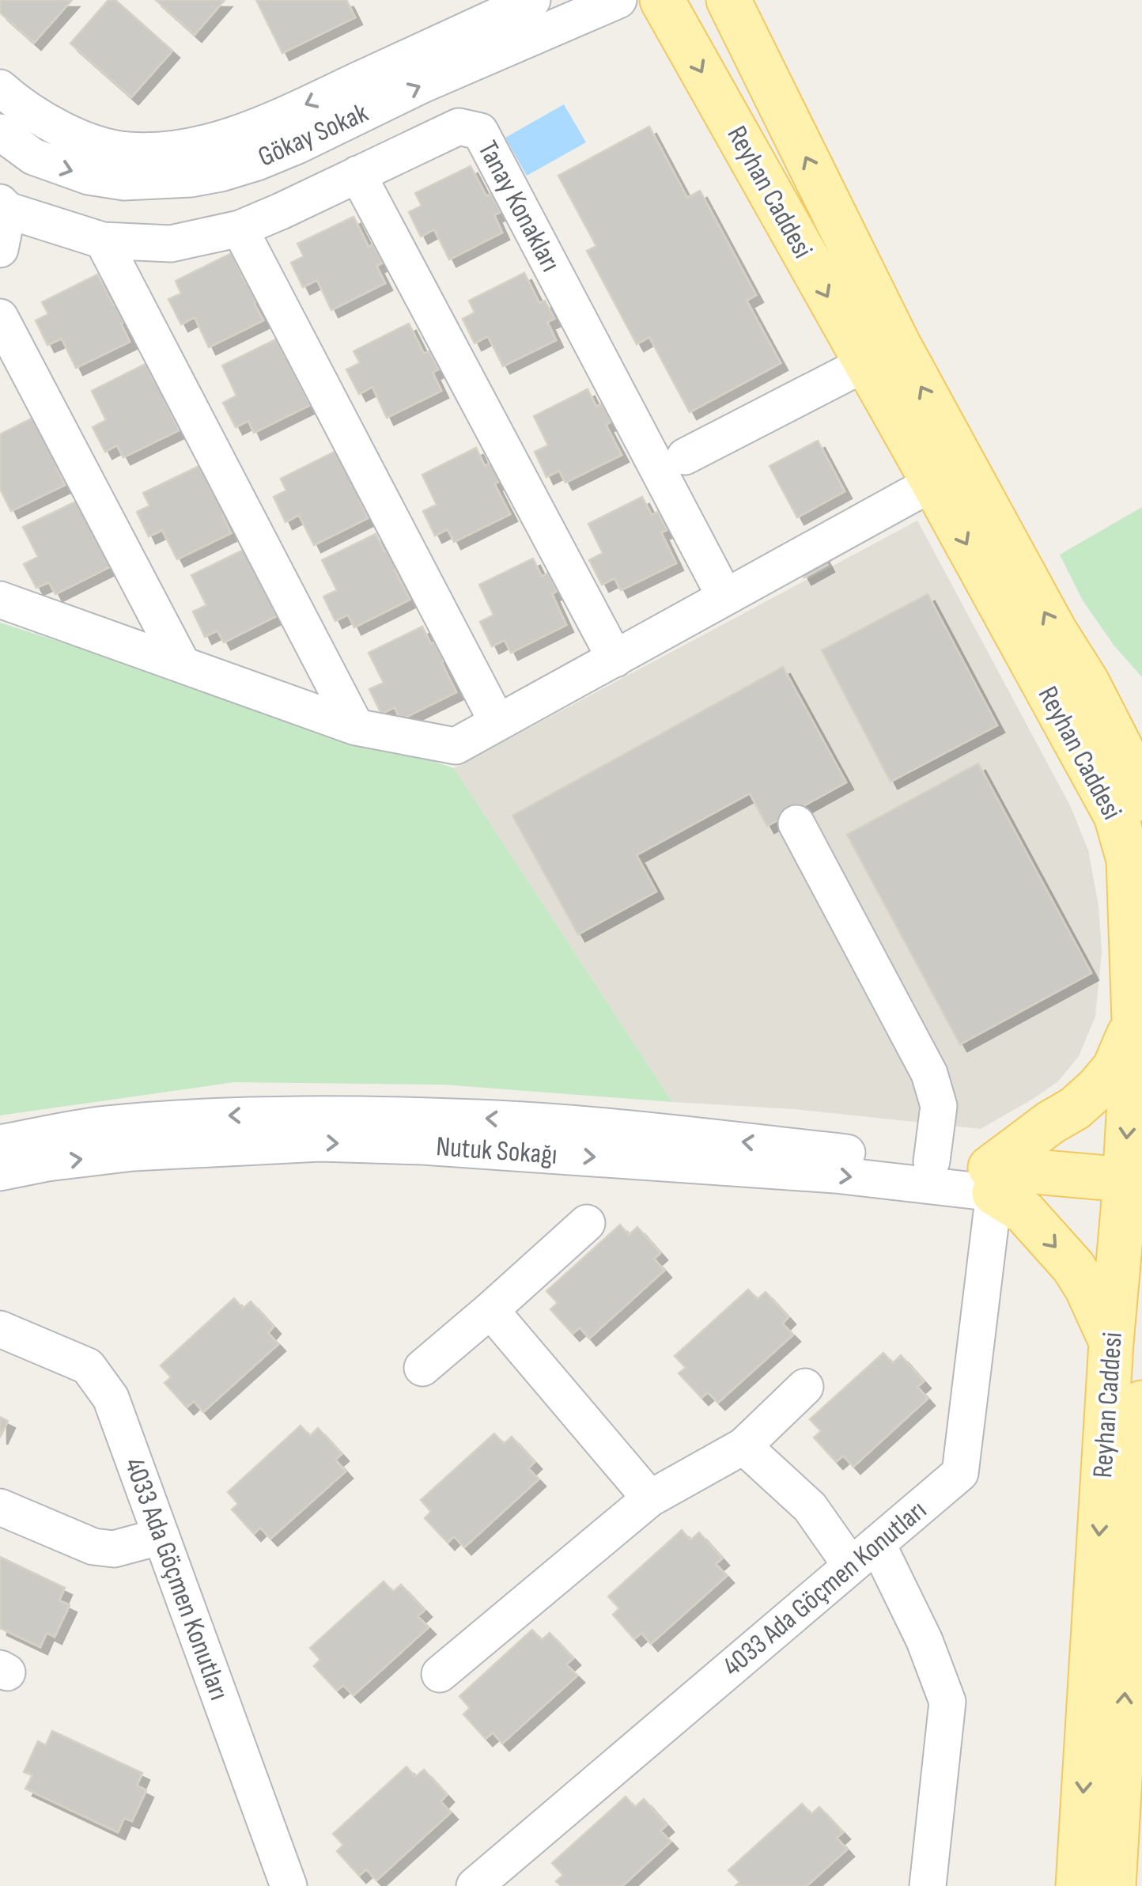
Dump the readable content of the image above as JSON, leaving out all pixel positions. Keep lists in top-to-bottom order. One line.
{"streets":{"main road":["Reyhan Caddesi"],"street":["Gökay Sokak","Tanay Konakları","Nutuk Sokağı","4033 Ada Göçmen Konutları"]},"crossings":[["Nutuk Sokağı","4033 Ada Göçmen Konutları"]]}
